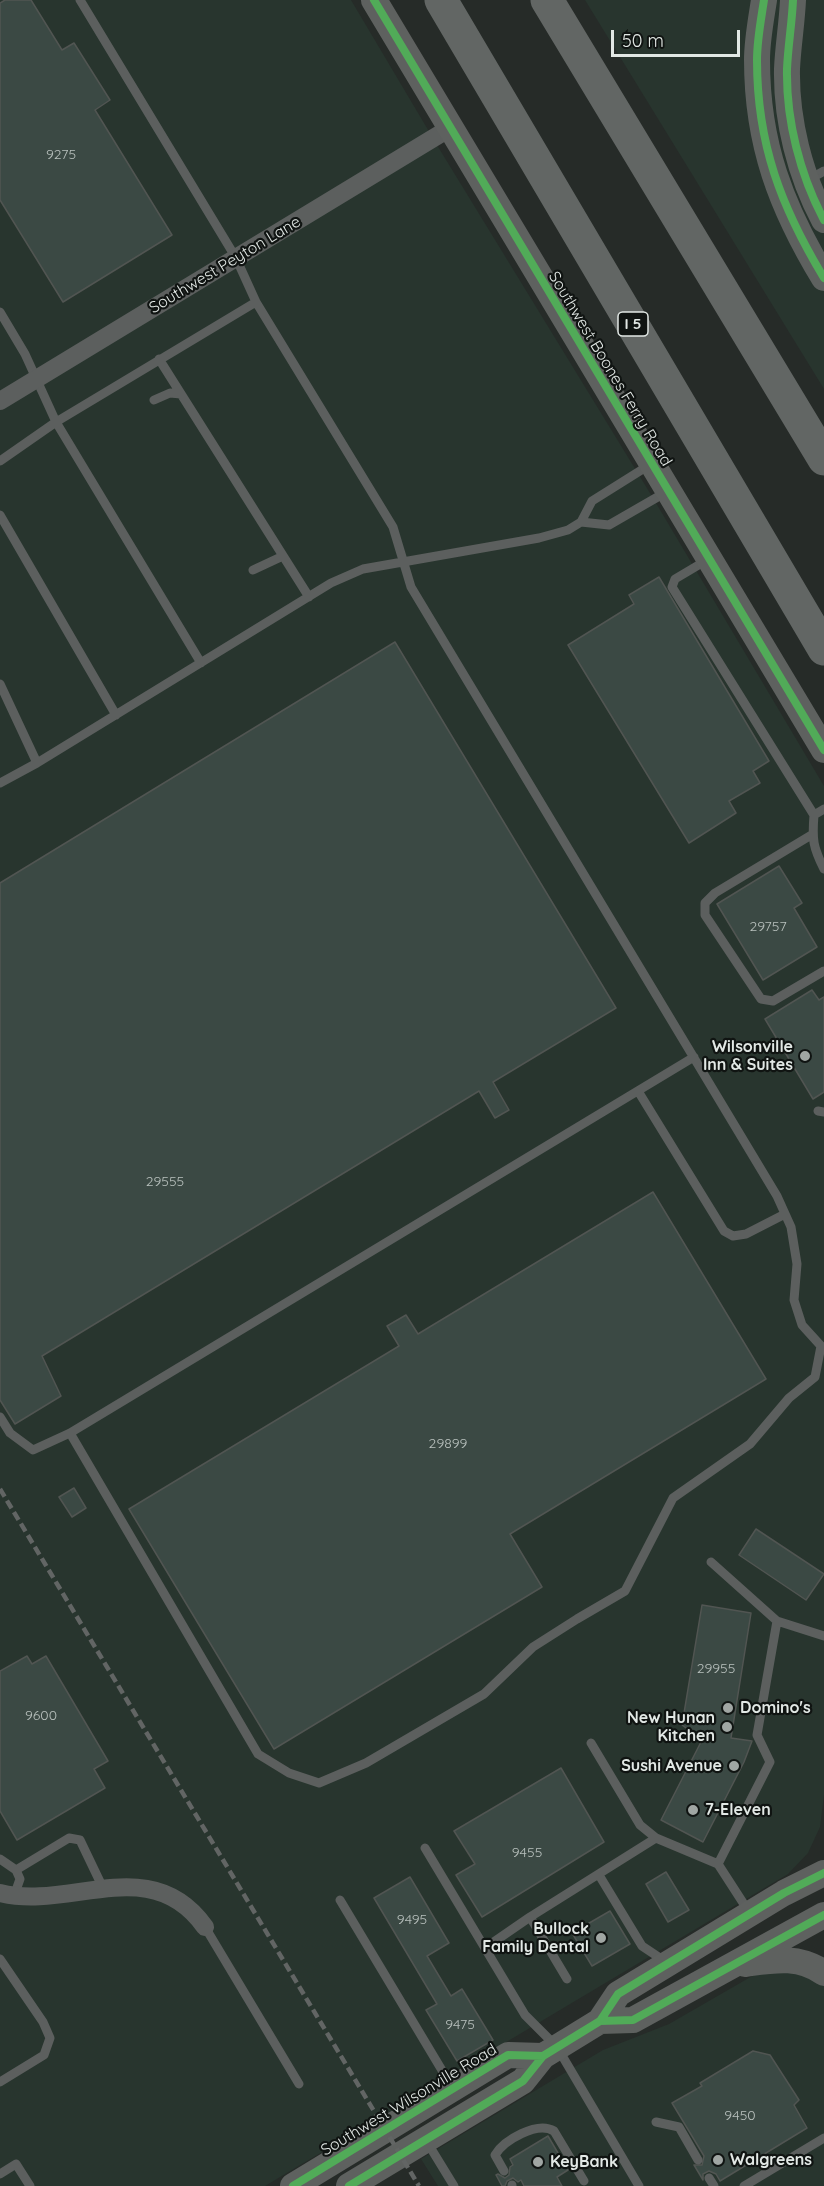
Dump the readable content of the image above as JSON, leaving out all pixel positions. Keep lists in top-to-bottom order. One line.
{"streets":{"highway":["I 5"],"main road":["Southwest Boones Ferry Road","Southwest Wilsonville Road"],"street":["Southwest Peyton Lane"]},"crossings":[["Southwest Peyton Lane","Southwest Boones Ferry Road"]],"places":["Wilsonville Inn & Suites","Domino's","New Hunan Kitchen","Sushi Avenue","7-Eleven","Bullock Family Dental","Walgreens","KeyBank"],"house_numbers":["9275","29757","29555","29899","29955","9600","9455","9495","9475","9450"],"scale_bar":"50 m"}
